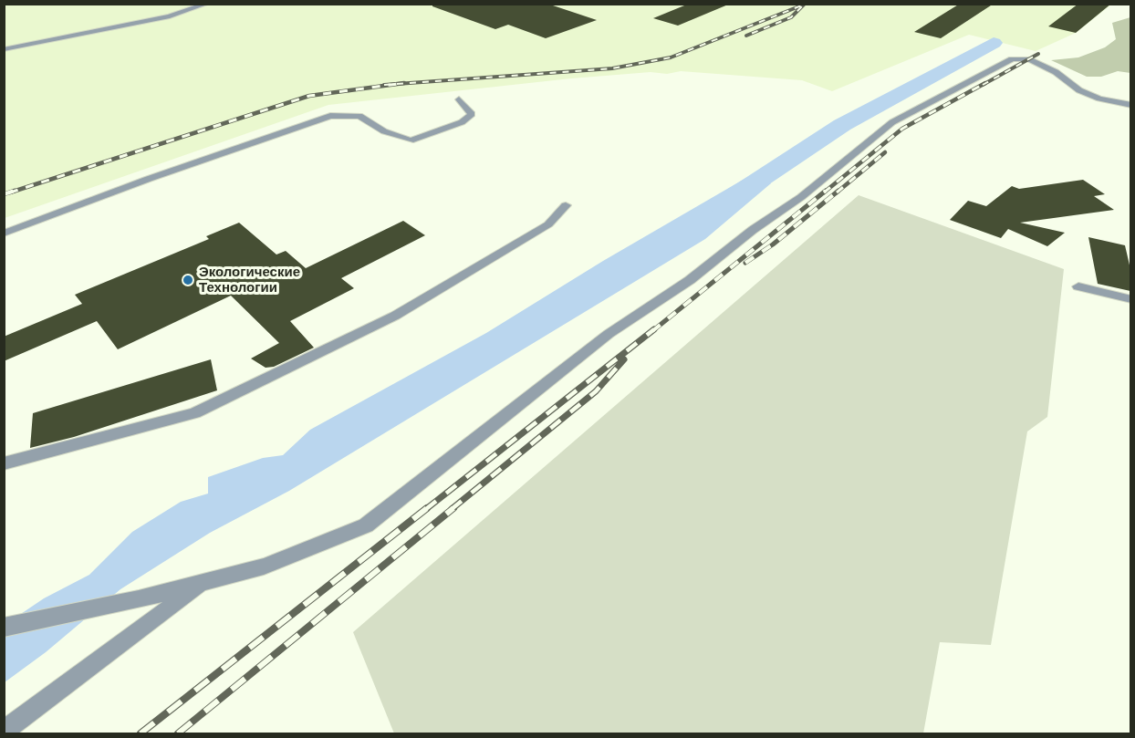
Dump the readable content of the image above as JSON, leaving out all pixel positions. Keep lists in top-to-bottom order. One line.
{"places":["Экологические Технологии"]}
